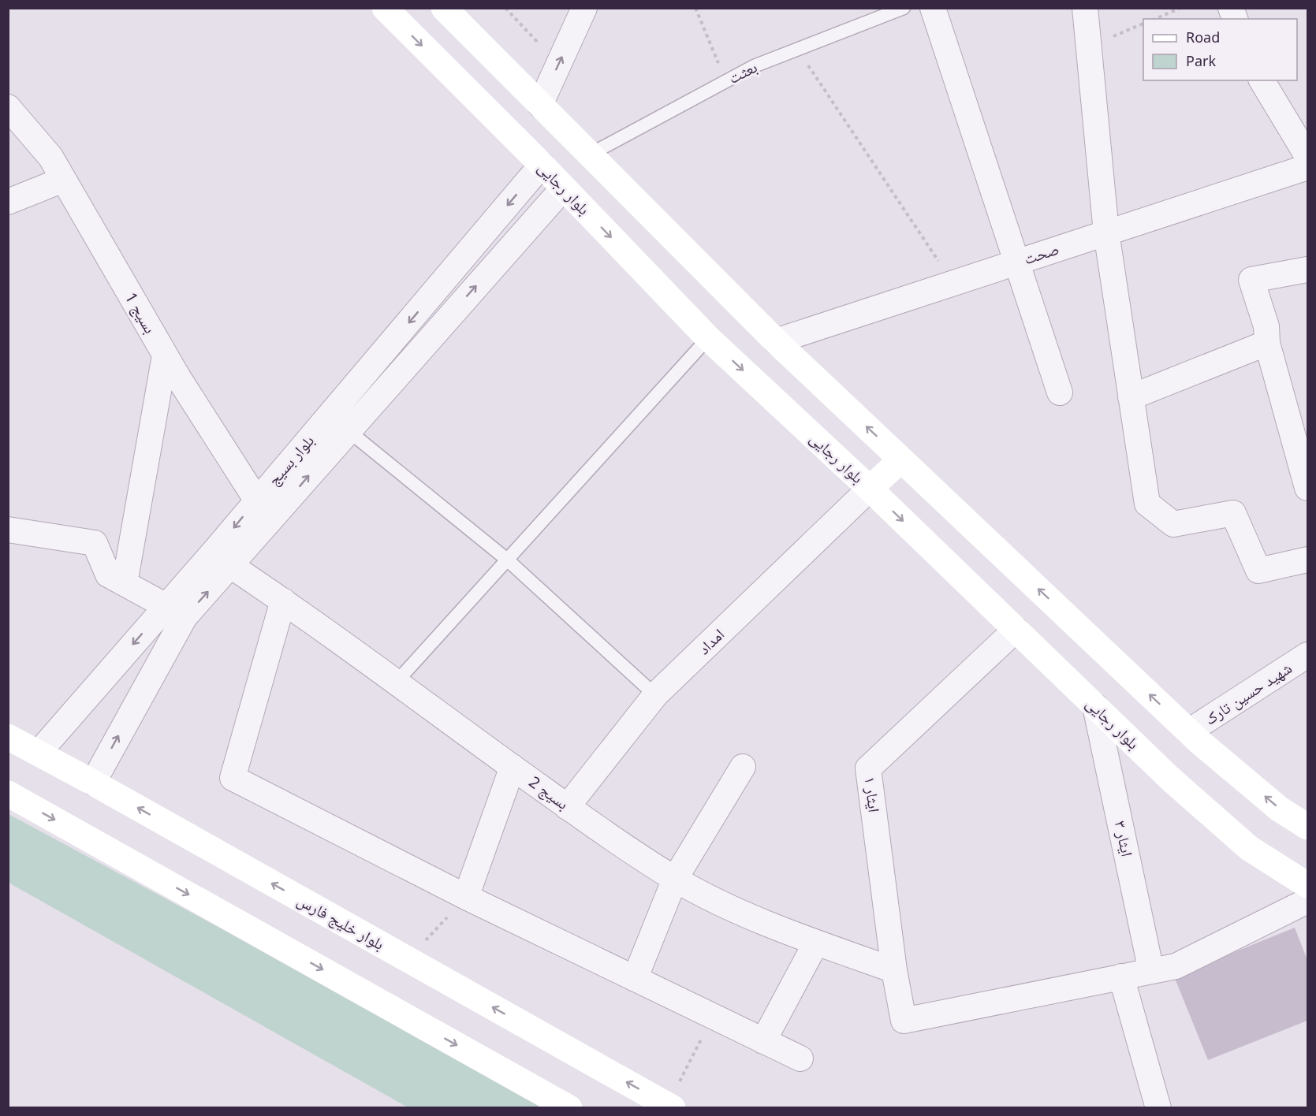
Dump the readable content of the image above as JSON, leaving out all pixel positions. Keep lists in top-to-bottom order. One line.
{"streets":{"main road":["بلوار رجایی","بلوار خلیج فارس"],"street":["صحت","بسیج 1","بلوار بسیج","امداد","شهید حسین تارک","بسیج 2","ایثار ۱","ایثار ۳"],"lane":["بعثت"]},"crossings":[["بلوار رجایی","بلوار بسیج"],["بلوار رجایی","امداد"],["بلوار رجایی","ایثار ۱"],["بلوار رجایی","ایثار ۳"],["بسیج 1","بلوار بسیج"],["بلوار بسیج","بسیج 2"],["بلوار بسیج","بلوار خلیج فارس"],["امداد","بسیج 2"],["بسیج 2","ایثار ۱"]],"legend":["Road","Park"]}
